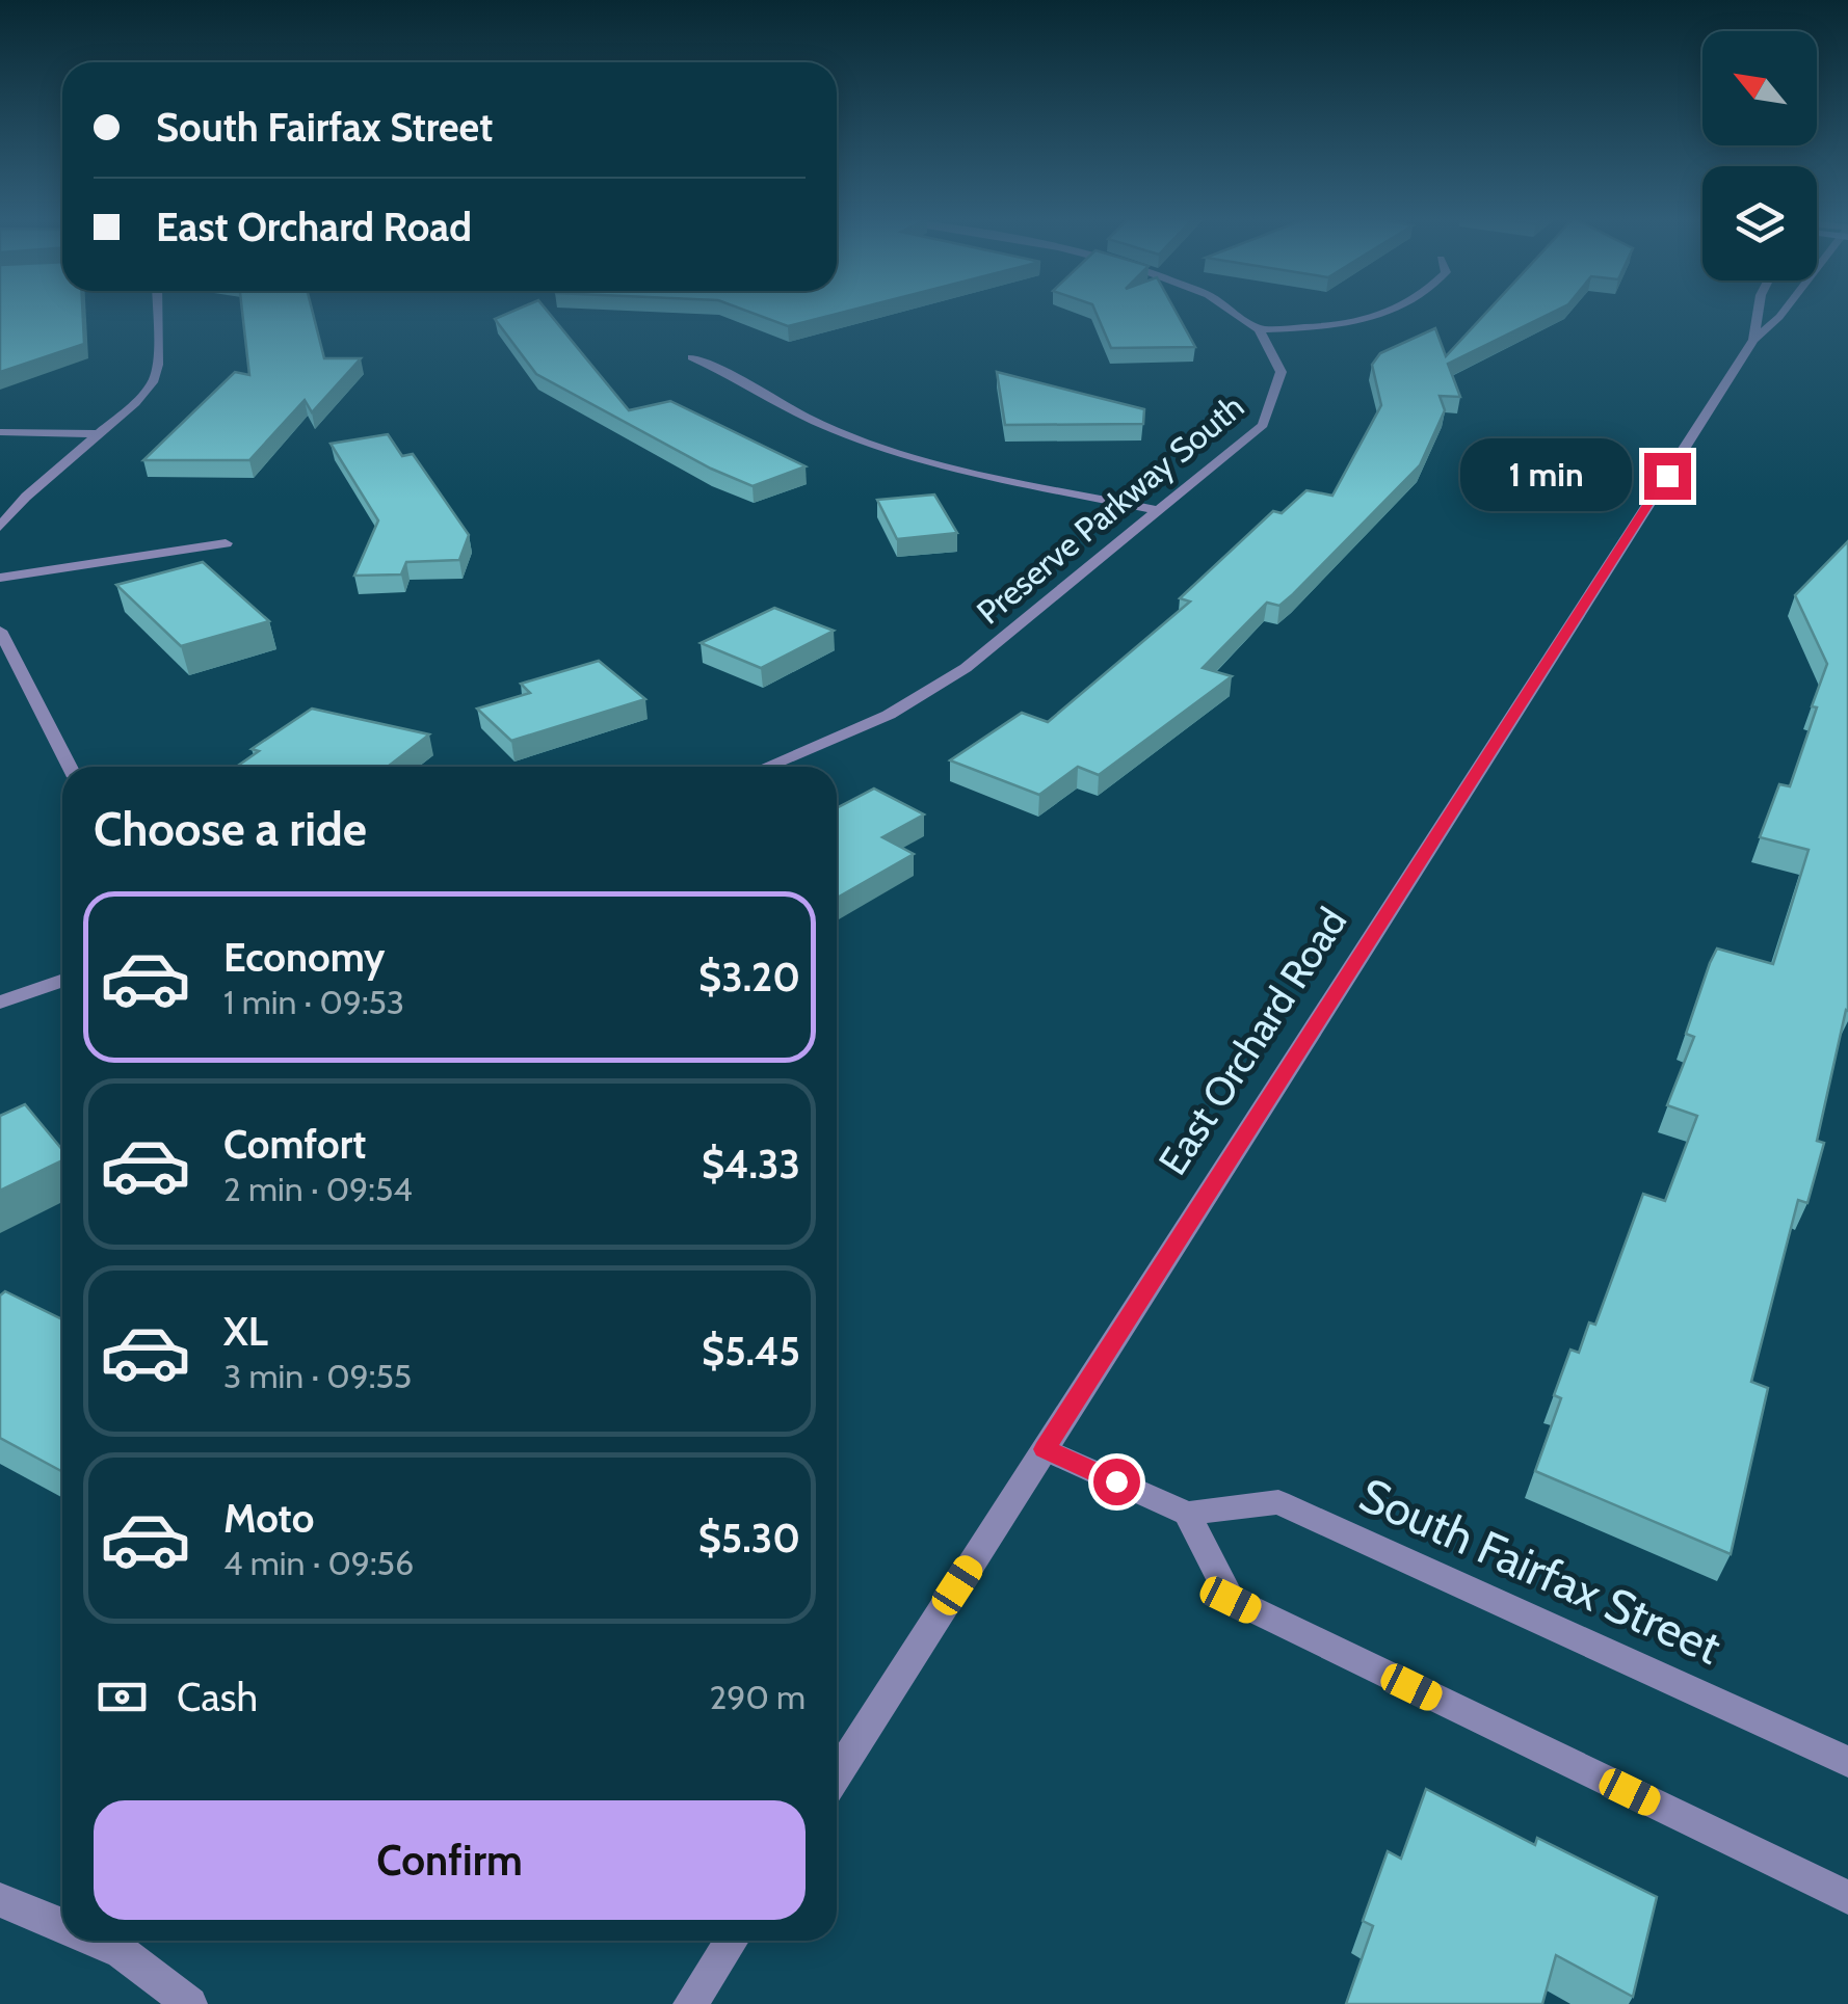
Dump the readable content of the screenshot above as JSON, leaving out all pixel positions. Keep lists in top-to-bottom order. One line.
{"streets":{"street":["Preserve Parkway South","East Orchard Road","South Fairfax Street"]},"north":"top left","page":{"banner":["South Fairfax Street","East Orchard Road"],"bubble":"1 min","heading":"Choose a ride","list":[{"name":"Economy","note":"1 min · 09:53","value":"$3.20"},{"name":"Comfort","note":"2 min · 09:54","value":"$4.33"},{"name":"XL","note":"3 min · 09:55","value":"$5.45"},{"name":"Moto","note":"4 min · 09:56","value":"$5.30"}],"pay":["Cash","290 m"],"buttons":"Confirm"}}
